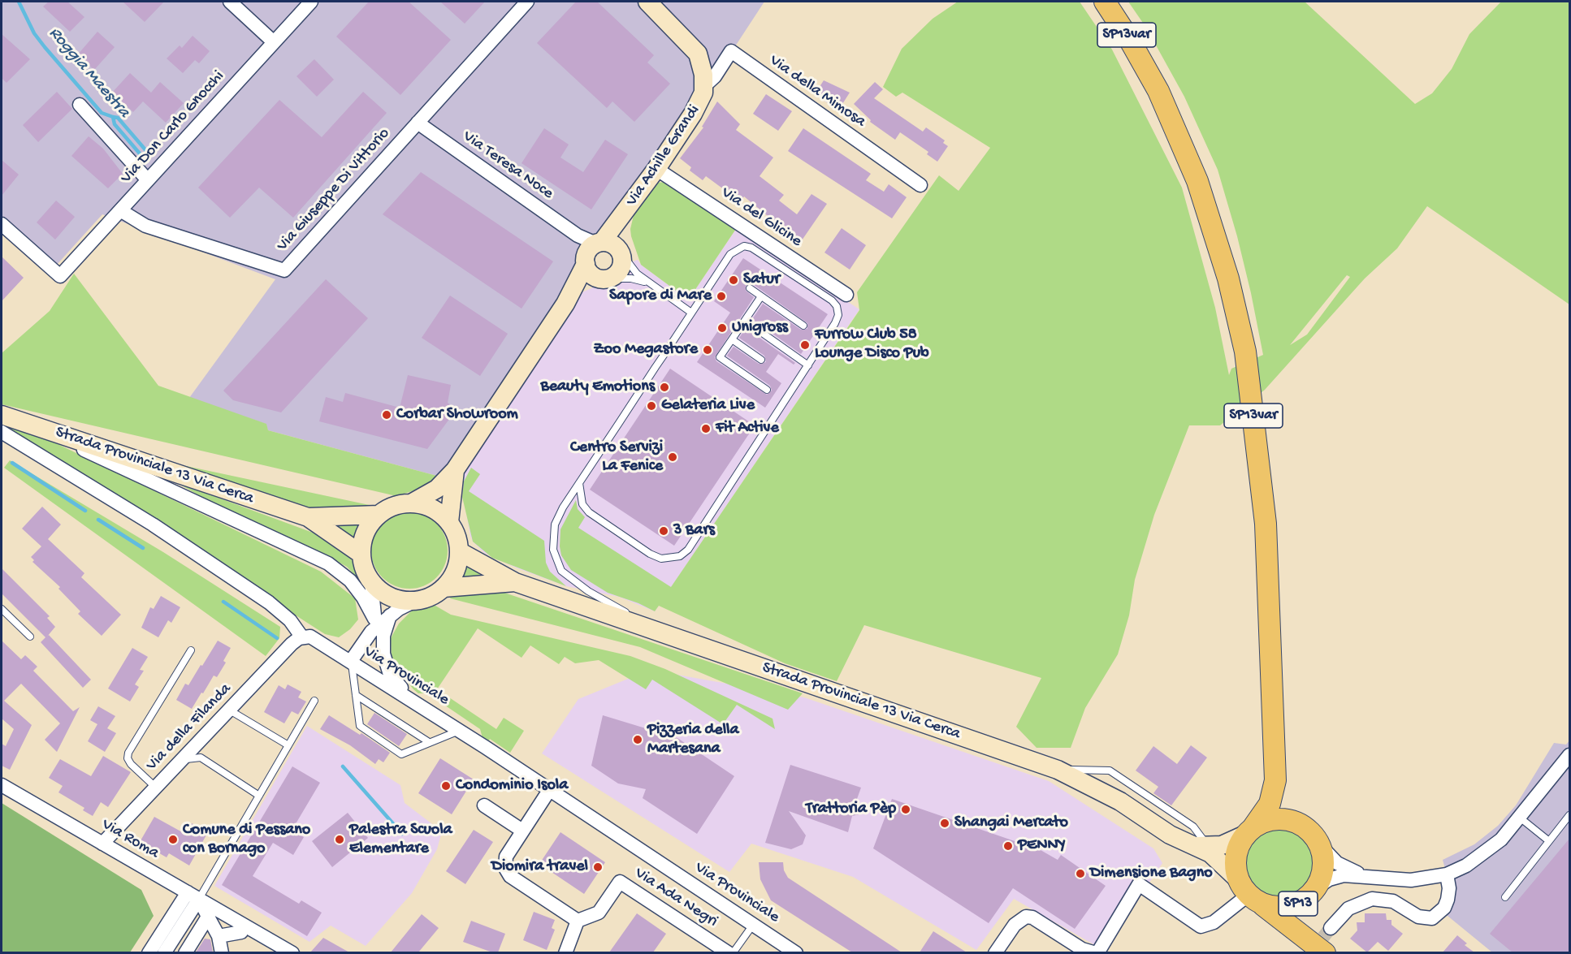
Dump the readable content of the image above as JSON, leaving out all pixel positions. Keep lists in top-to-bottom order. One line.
{"streets":{"main road":["SP13var","Strada Provinciale 13 Via Cerca","SP13"],"street":["Via della Mimosa","Via Don Carlo Gnocchi","Via Achille Grandi","Via Teresa Noce","Via Giuseppe Di Vittorio","Via del Glicine","Via Provinciale","Via della Filanda","Via Roma","Via Ada Negri"]},"crossings":[["SP13var","Strada Provinciale 13 Via Cerca"],["SP13var","SP13"],["Via della Mimosa","Via Achille Grandi"],["Via Don Carlo Gnocchi","Via Giuseppe Di Vittorio"],["Via Achille Grandi","Via Teresa Noce"],["Via Achille Grandi","Via del Glicine"],["Via Teresa Noce","Via Giuseppe Di Vittorio"],["Strada Provinciale 13 Via Cerca","SP13"],["Via Provinciale","Via della Filanda"],["Via della Filanda","Via Roma"]],"water":["Roggia Maestra"],"places":["Satur","Sapore di Mare","Unigross","Furrow Club 58 Lounge Disco Pub","Zoo Megastore","Beauty Emotions","Gelateria Live","Corbar Showroom","Fit Active","Centro Servizi La Fenice","3 Bars","Pizzeria della Martesana","Condominio Isola","Trattoria Pèp","Shangai Mercato","Comune di Pessano con Bornago","Palestra Scuola Elementare","PENNY","Diomira travel","Dimensione Bagno"]}
